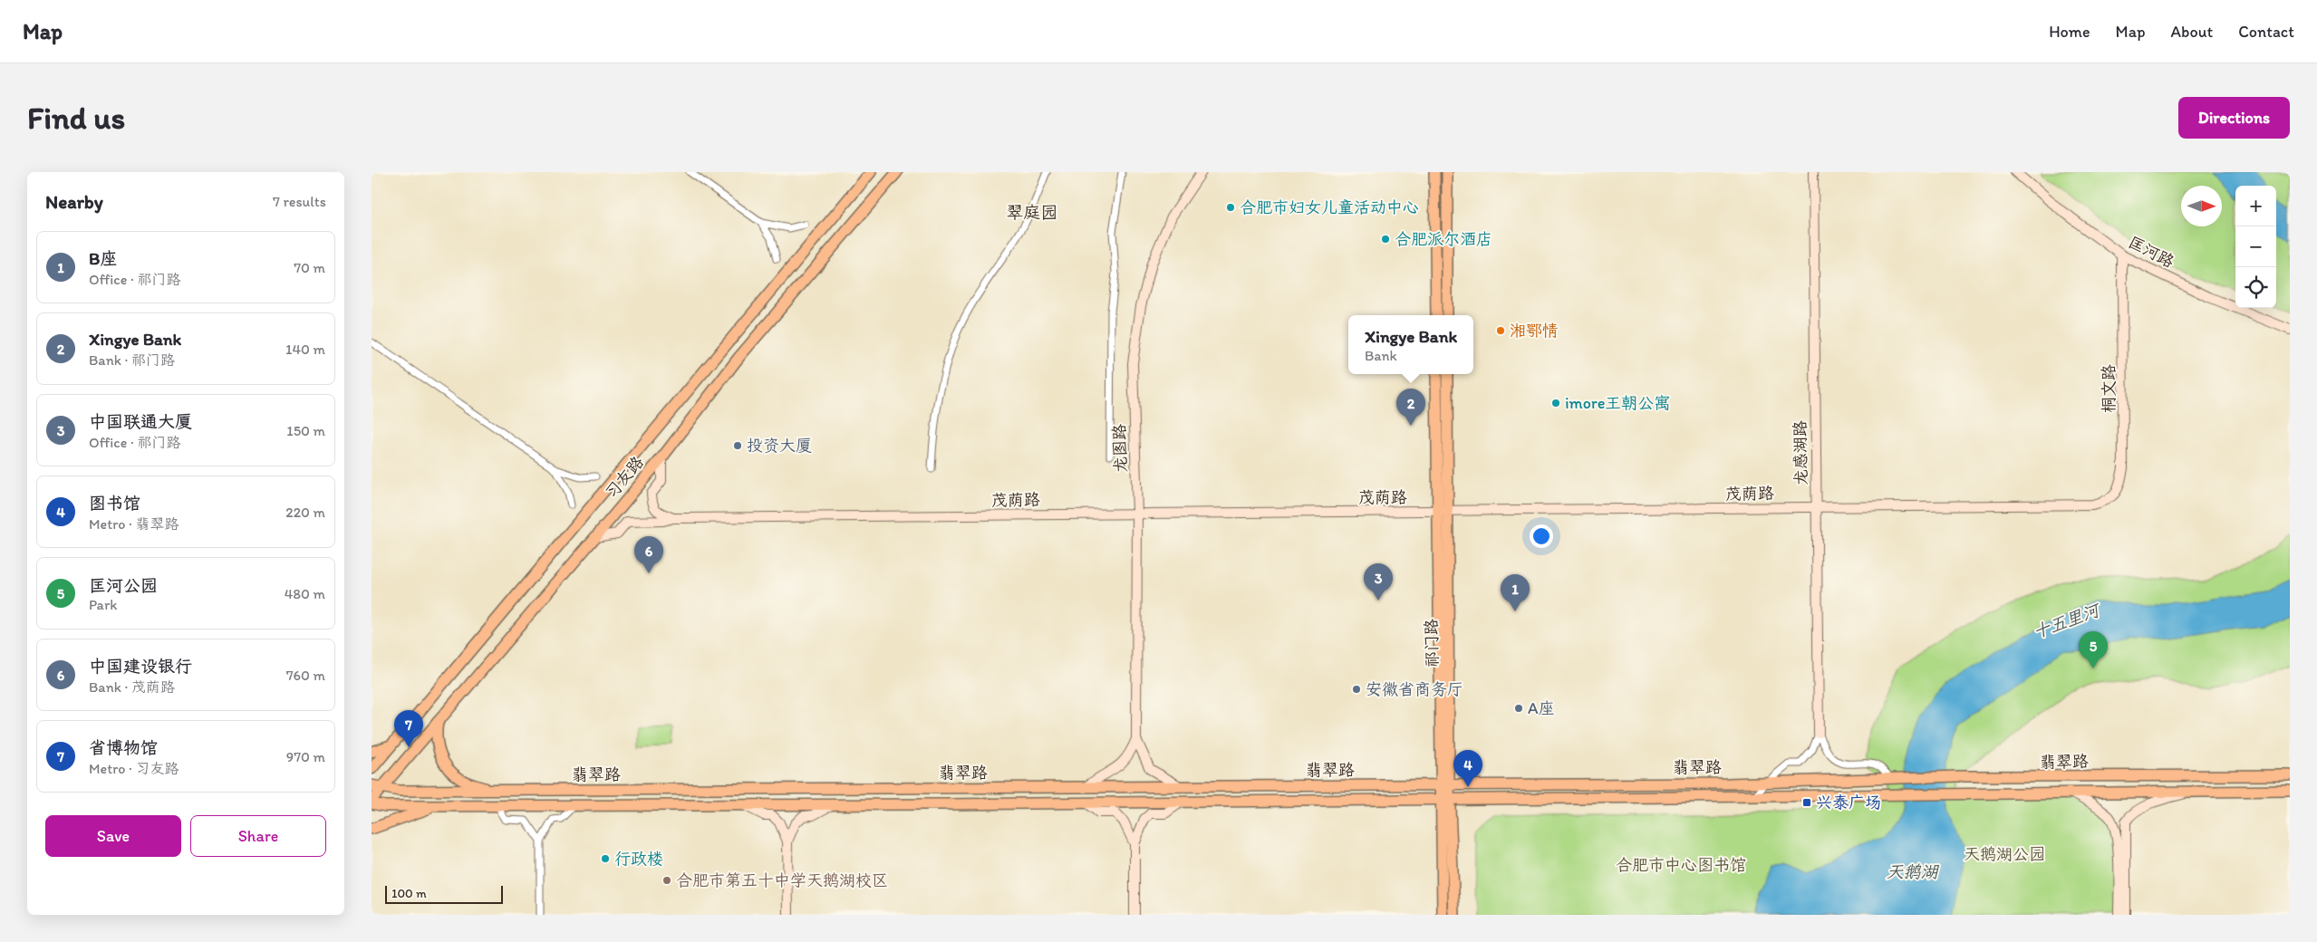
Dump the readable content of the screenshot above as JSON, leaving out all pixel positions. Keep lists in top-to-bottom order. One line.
{"streets":{"main road":["习友路","祁门路","翡翠路"],"street":["匡河路","桐文路","龙图路","龙感湖路","茂荫路"]},"crossings":[["匡河路","桐文路"],["桐文路","茂荫路"],["龙图路","茂荫路"],["龙感湖路","茂荫路"],["习友路","茂荫路"],["习友路","翡翠路"],["茂荫路","祁门路"],["祁门路","翡翠路"]],"districts":["翠庭园"],"water":["十五里河","天鹅湖"],"parks":["天鹅湖公园","合肥市中心图书馆"],"places":{"other":["合肥市妇女儿童活动中心","合肥派尔酒店","湘鄂情","imore王朝公寓","投资大厦","安徽省商务厅","A座","行政楼","合肥市第五十中学天鹅湖校区"],"transit":["兴泰广场"]},"scale_bar":"100 m","north":"right","page":{"header":"Map","nav":["Home","Map","About","Contact"],"buttons":["Directions",["Save","Share"]],"title":"Find us","heading":["Nearby","7 results"],"map_buttons":["+","−"],"list":[{"mark":"1","name":"B座","note":"Office · 祁门路","value":"70 m"},{"mark":"2","name":"Xingye Bank","note":"Bank · 祁门路","value":"140 m"},{"mark":"3","name":"中国联通大厦","note":"Office · 祁门路","value":"150 m"},{"mark":"4","name":"图书馆","note":"Metro · 翡翠路","value":"220 m"},{"mark":"5","name":"匡河公园","note":"Park","value":"480 m"},{"mark":"6","name":"中国建设银行","note":"Bank · 茂荫路","value":"760 m"},{"mark":"7","name":"省博物馆","note":"Metro · 习友路","value":"970 m"}],"popup":["Xingye Bank","Bank"],"pins":["2","6","3","1","5","7","4"],"scale":"100 m"}}
